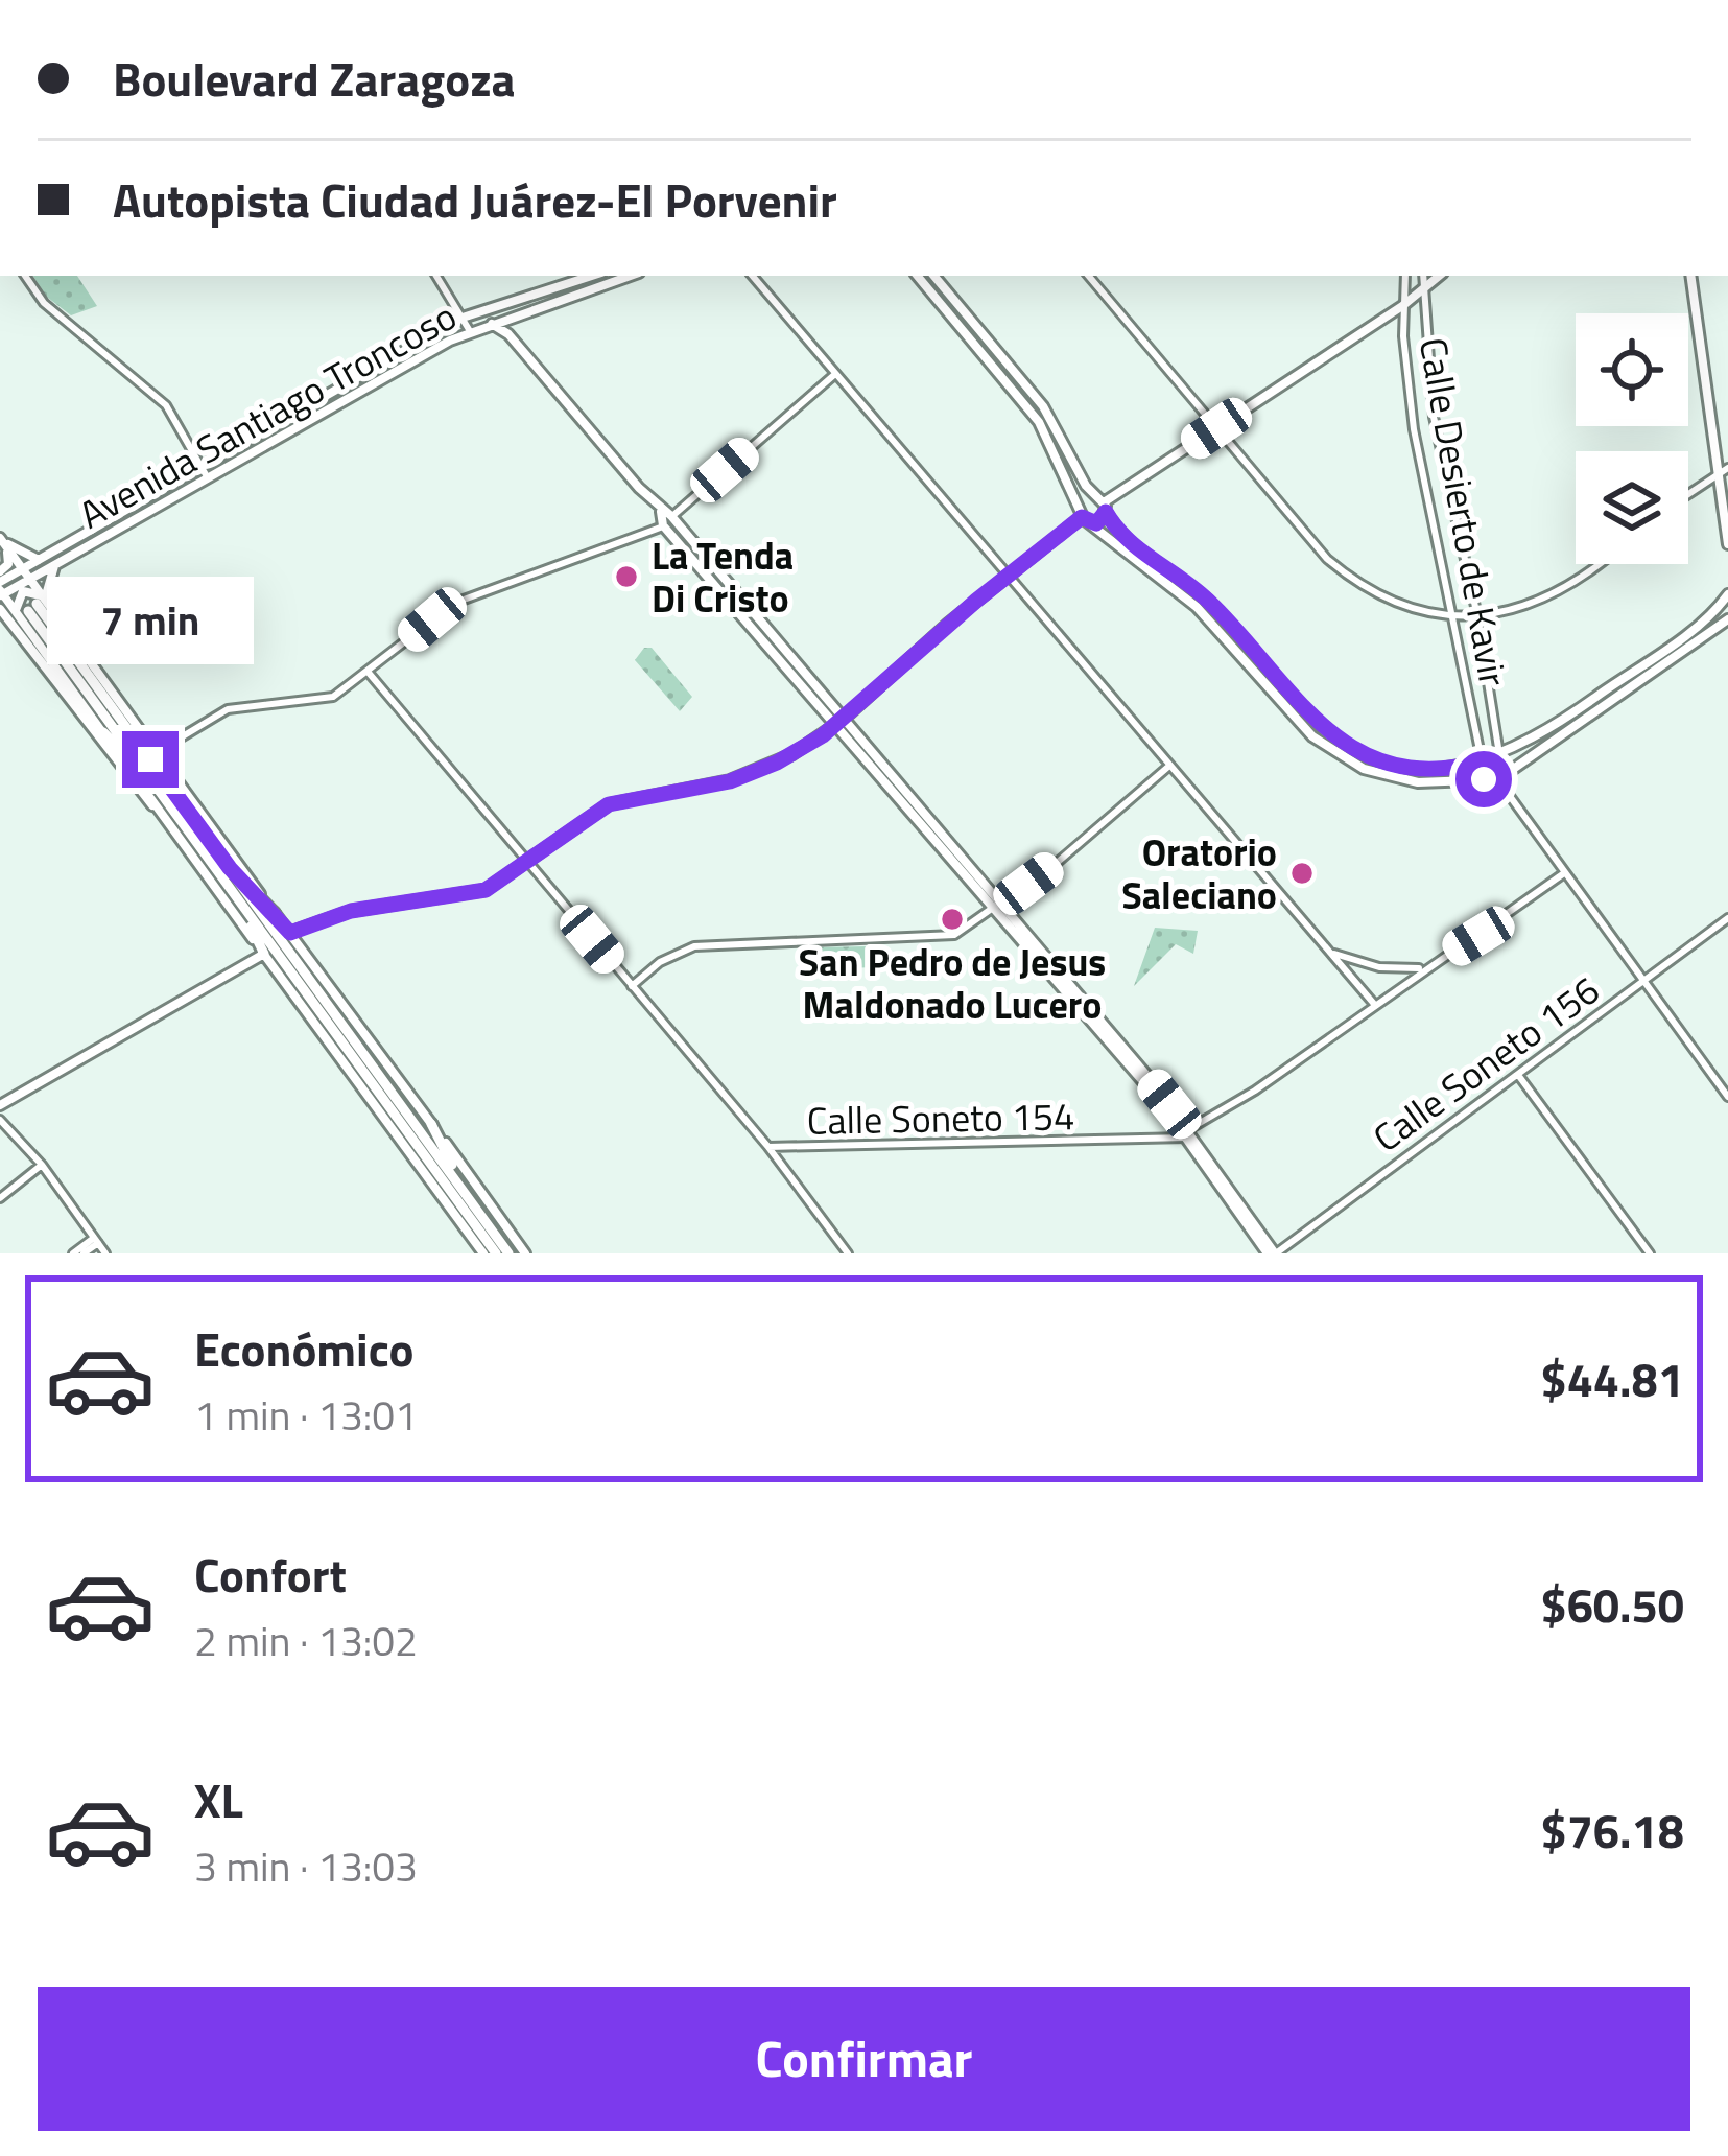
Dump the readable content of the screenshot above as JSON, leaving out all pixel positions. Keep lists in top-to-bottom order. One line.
{"streets":{"main road":["Avenida Santiago Troncoso"],"street":["Calle Desierto de Kavir","Calle Soneto 156","Calle Soneto 154"]},"places":["La Tenda Di Cristo","Oratorio Saleciano","San Pedro de Jesus Maldonado Lucero"],"page":{"banner":["Boulevard Zaragoza","Autopista Ciudad Juárez-El Porvenir"],"bubble":"7 min","list":[{"name":"Económico","note":"1 min · 13:01","value":"$44.81"},{"name":"Confort","note":"2 min · 13:02","value":"$60.50"},{"name":"XL","note":"3 min · 13:03","value":"$76.18"}],"buttons":"Confirmar"}}
